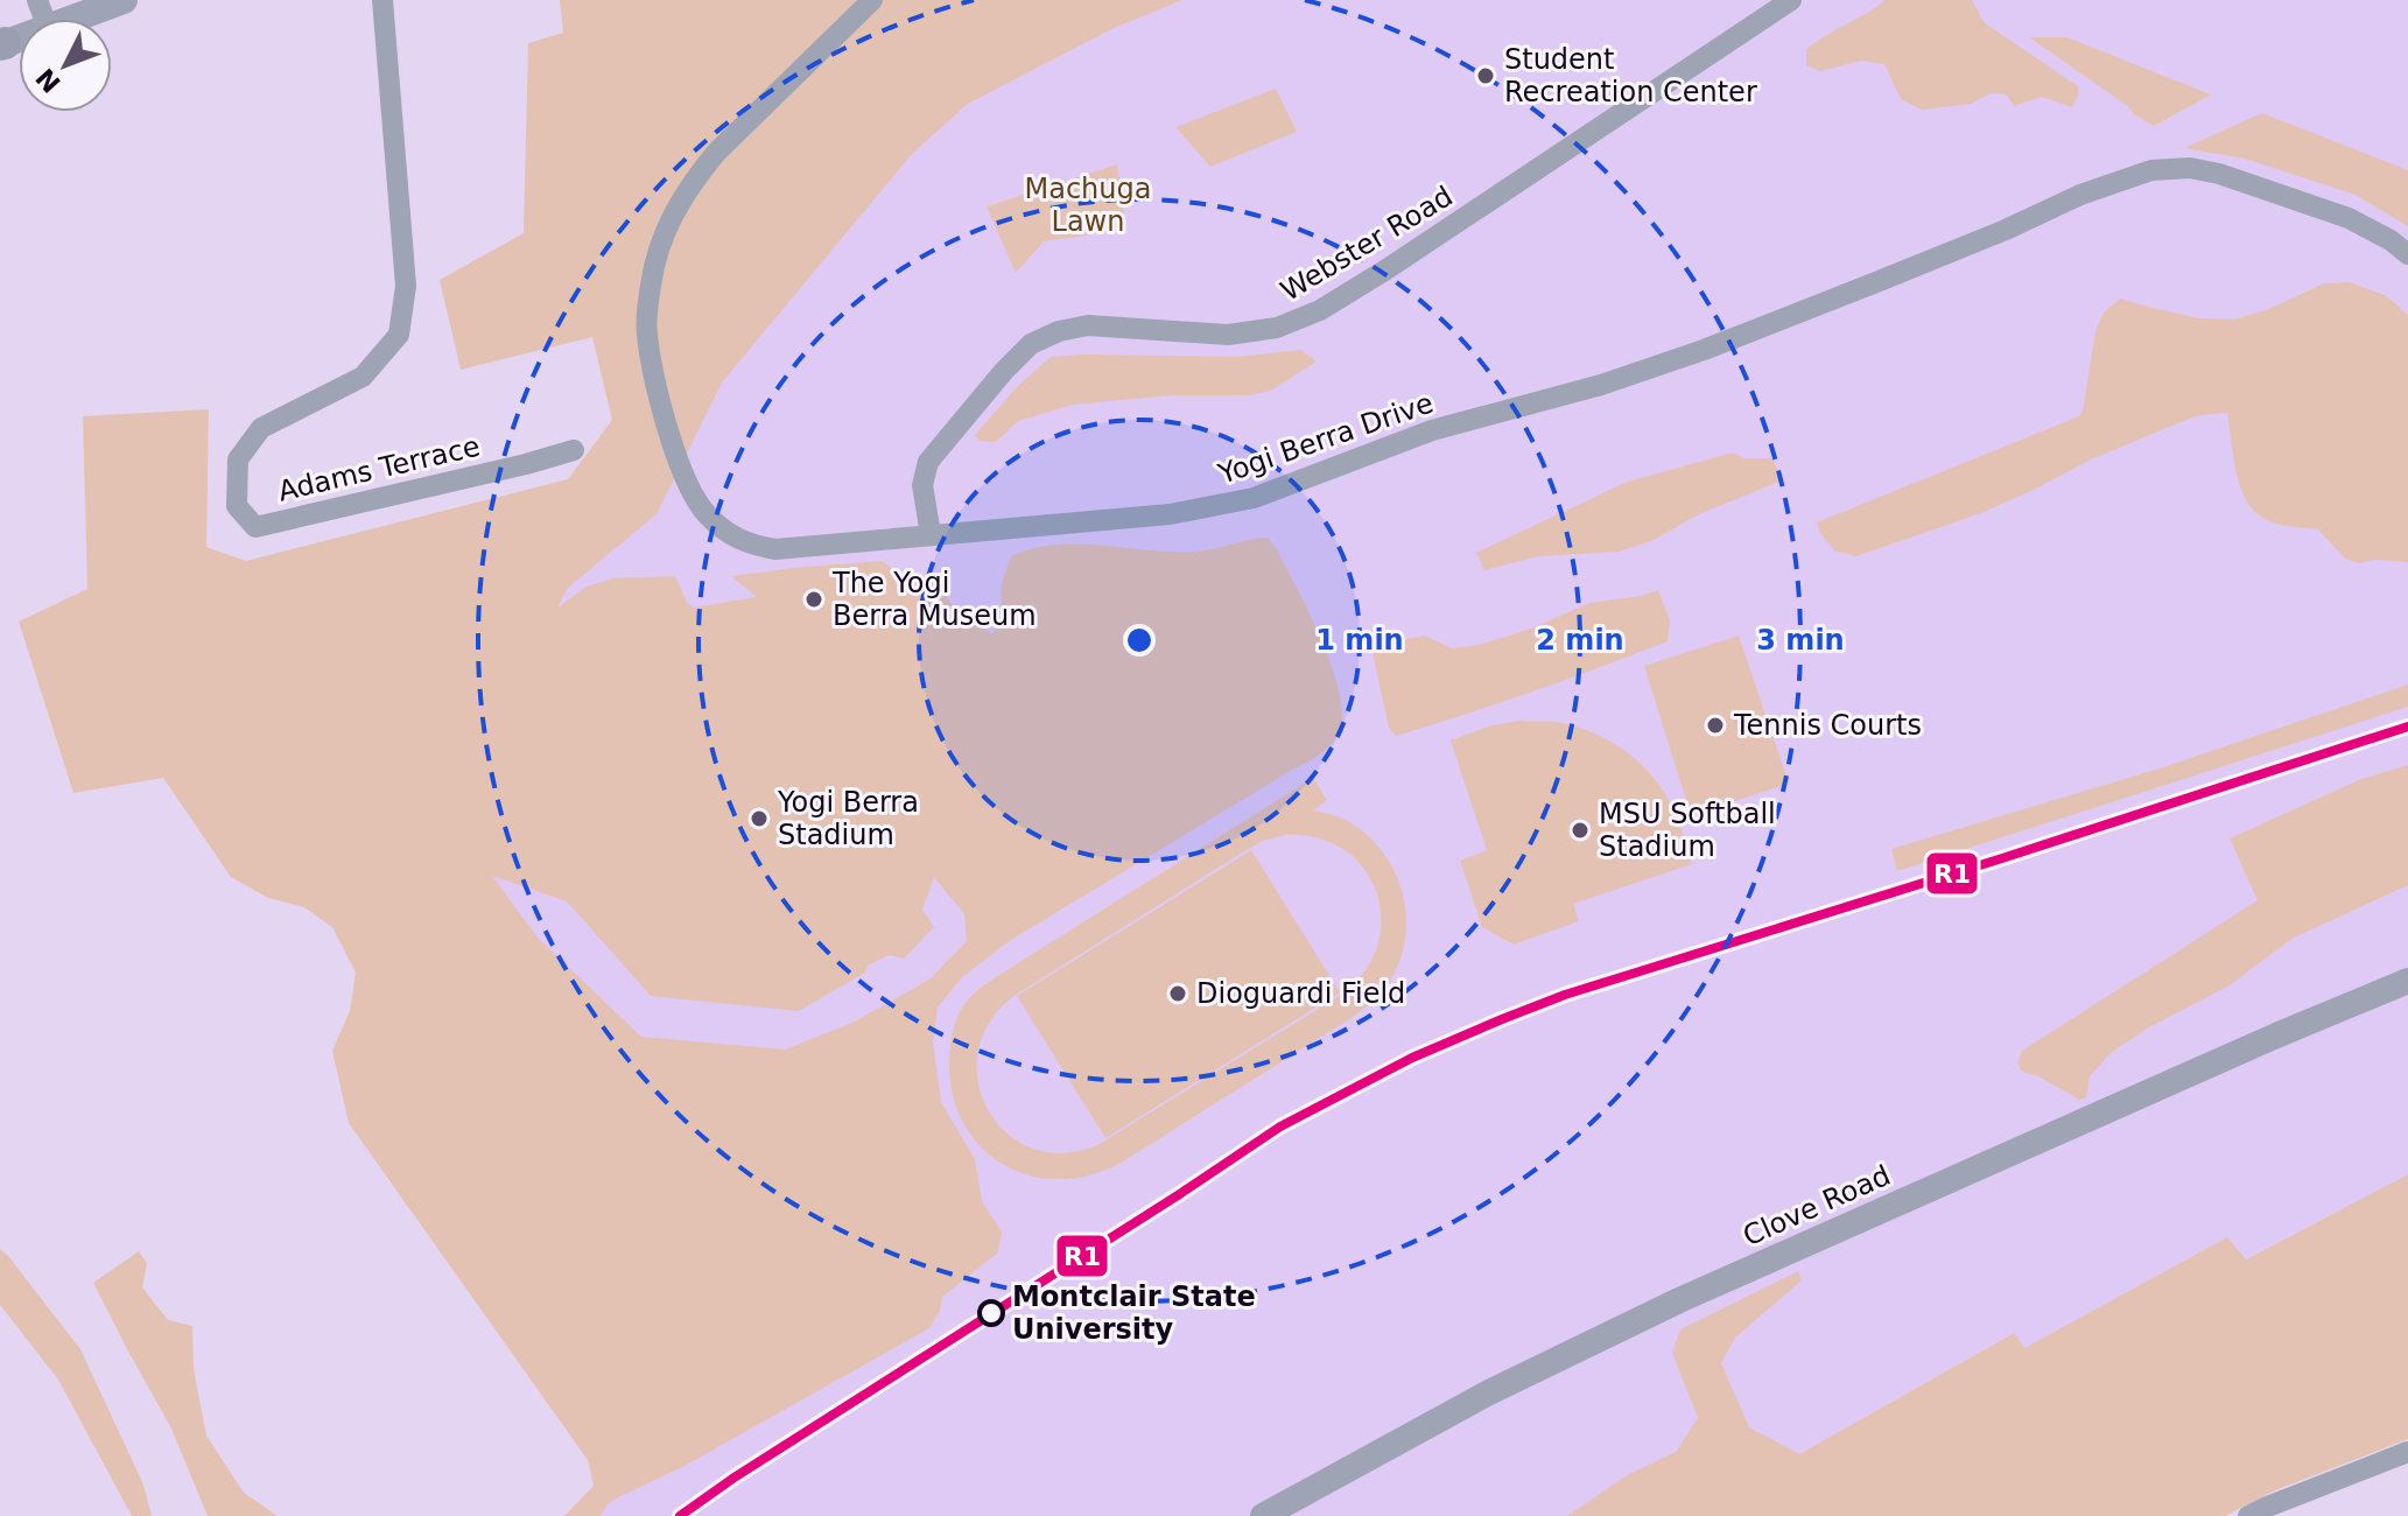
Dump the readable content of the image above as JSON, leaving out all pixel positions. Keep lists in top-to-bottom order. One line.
{"streets":{"street":["Webster Road","Yogi Berra Drive","Adams Terrace","Clove Road"]},"crossings":[["Webster Road","Yogi Berra Drive"]],"parks":["Machuga Lawn"],"places":["Student Recreation Center","The Yogi Berra Museum","Tennis Courts","Yogi Berra Stadium","MSU Softball Stadium","Dioguardi Field","Montclair State University"],"lines":["transit line R1"],"north":"bottom left","rings":["1 min","2 min","3 min"]}
